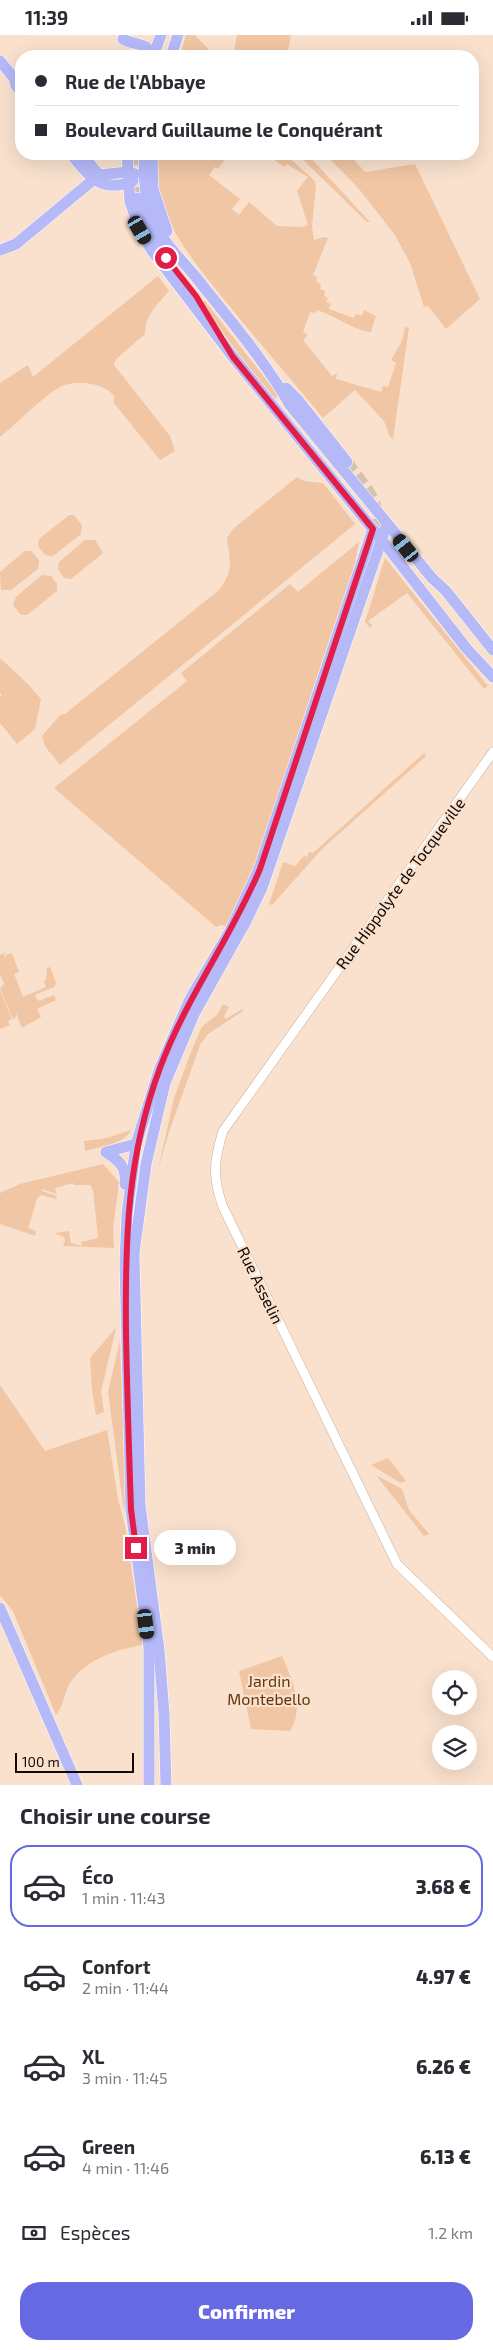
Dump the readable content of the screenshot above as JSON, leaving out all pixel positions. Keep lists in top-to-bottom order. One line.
{"streets":{"street":["Rue Hippolyte de Tocqueville","Rue Asselin"]},"crossings":[["Rue Hippolyte de Tocqueville","Rue Asselin"]],"parks":["Jardin Montebello"],"scale_bar":"100 m","page":{"status":"11:39","banner":["Rue de l'Abbaye","Boulevard Guillaume le Conquérant"],"bubble":"3 min","scale":"100 m","heading":"Choisir une course","list":[{"name":"Éco","note":"1 min · 11:43","value":"3.68 €"},{"name":"Confort","note":"2 min · 11:44","value":"4.97 €"},{"name":"XL","note":"3 min · 11:45","value":"6.26 €"},{"name":"Green","note":"4 min · 11:46","value":"6.13 €"}],"pay":["Espèces","1.2 km"],"buttons":"Confirmer"}}
